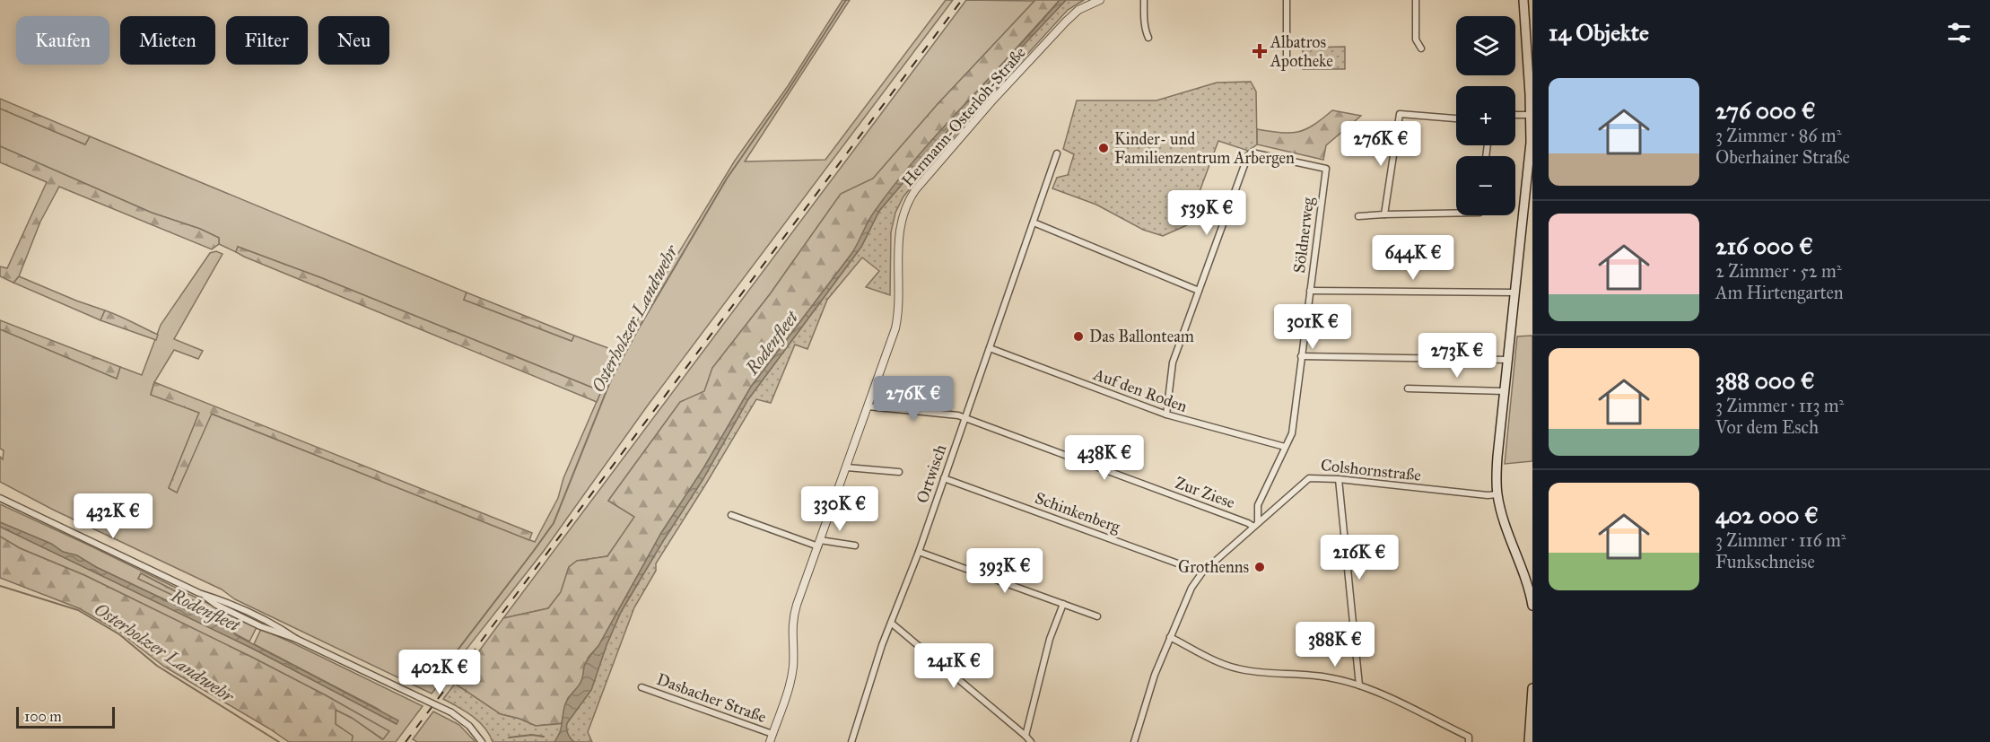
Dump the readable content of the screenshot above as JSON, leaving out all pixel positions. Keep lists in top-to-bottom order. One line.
{"streets":{"street":["Hermann-Osterloh-Straße","Söldnerweg","Auf den Roden","Colshornstraße","Ortwisch","Zur Ziese","Schinkenberg","Dasbacher Straße"]},"crossings":[["Hermann-Osterloh-Straße","Zur Ziese"],["Hermann-Osterloh-Straße","Dasbacher Straße"],["Söldnerweg","Auf den Roden"],["Söldnerweg","Colshornstraße"],["Auf den Roden","Ortwisch"],["Colshornstraße","Zur Ziese"],["Colshornstraße","Schinkenberg"],["Ortwisch","Zur Ziese"],["Ortwisch","Schinkenberg"]],"water":["Osterholzer Landwehr","Rodenfleet"],"places":{"health":["Albatros Apotheke"],"other":["Kinder- und Familienzentrum Arbergen","Das Ballonteam","Grothenns"]},"scale_bar":"100 m","page":{"heading":"14 Objekte","map_buttons":["+","−"],"chip":["Kaufen","Mieten","Filter","Neu"],"list":[{"name":"276 000 €","note":"3 Zimmer · 86 m² · Oberhainer Straße"},{"name":"216 000 €","note":"2 Zimmer · 52 m² · Am Hirtengarten"},{"name":"388 000 €","note":"3 Zimmer · 113 m² · Vor dem Esch"},{"name":"402 000 €","note":"3 Zimmer · 116 m² · Funkschneise"}],"price":["276K €","539K €","644K €","301K €","273K €","276K €","438K €","330K €","432K €","216K €","393K €","388K €","241K €","402K €"],"scale":"100 m"}}
